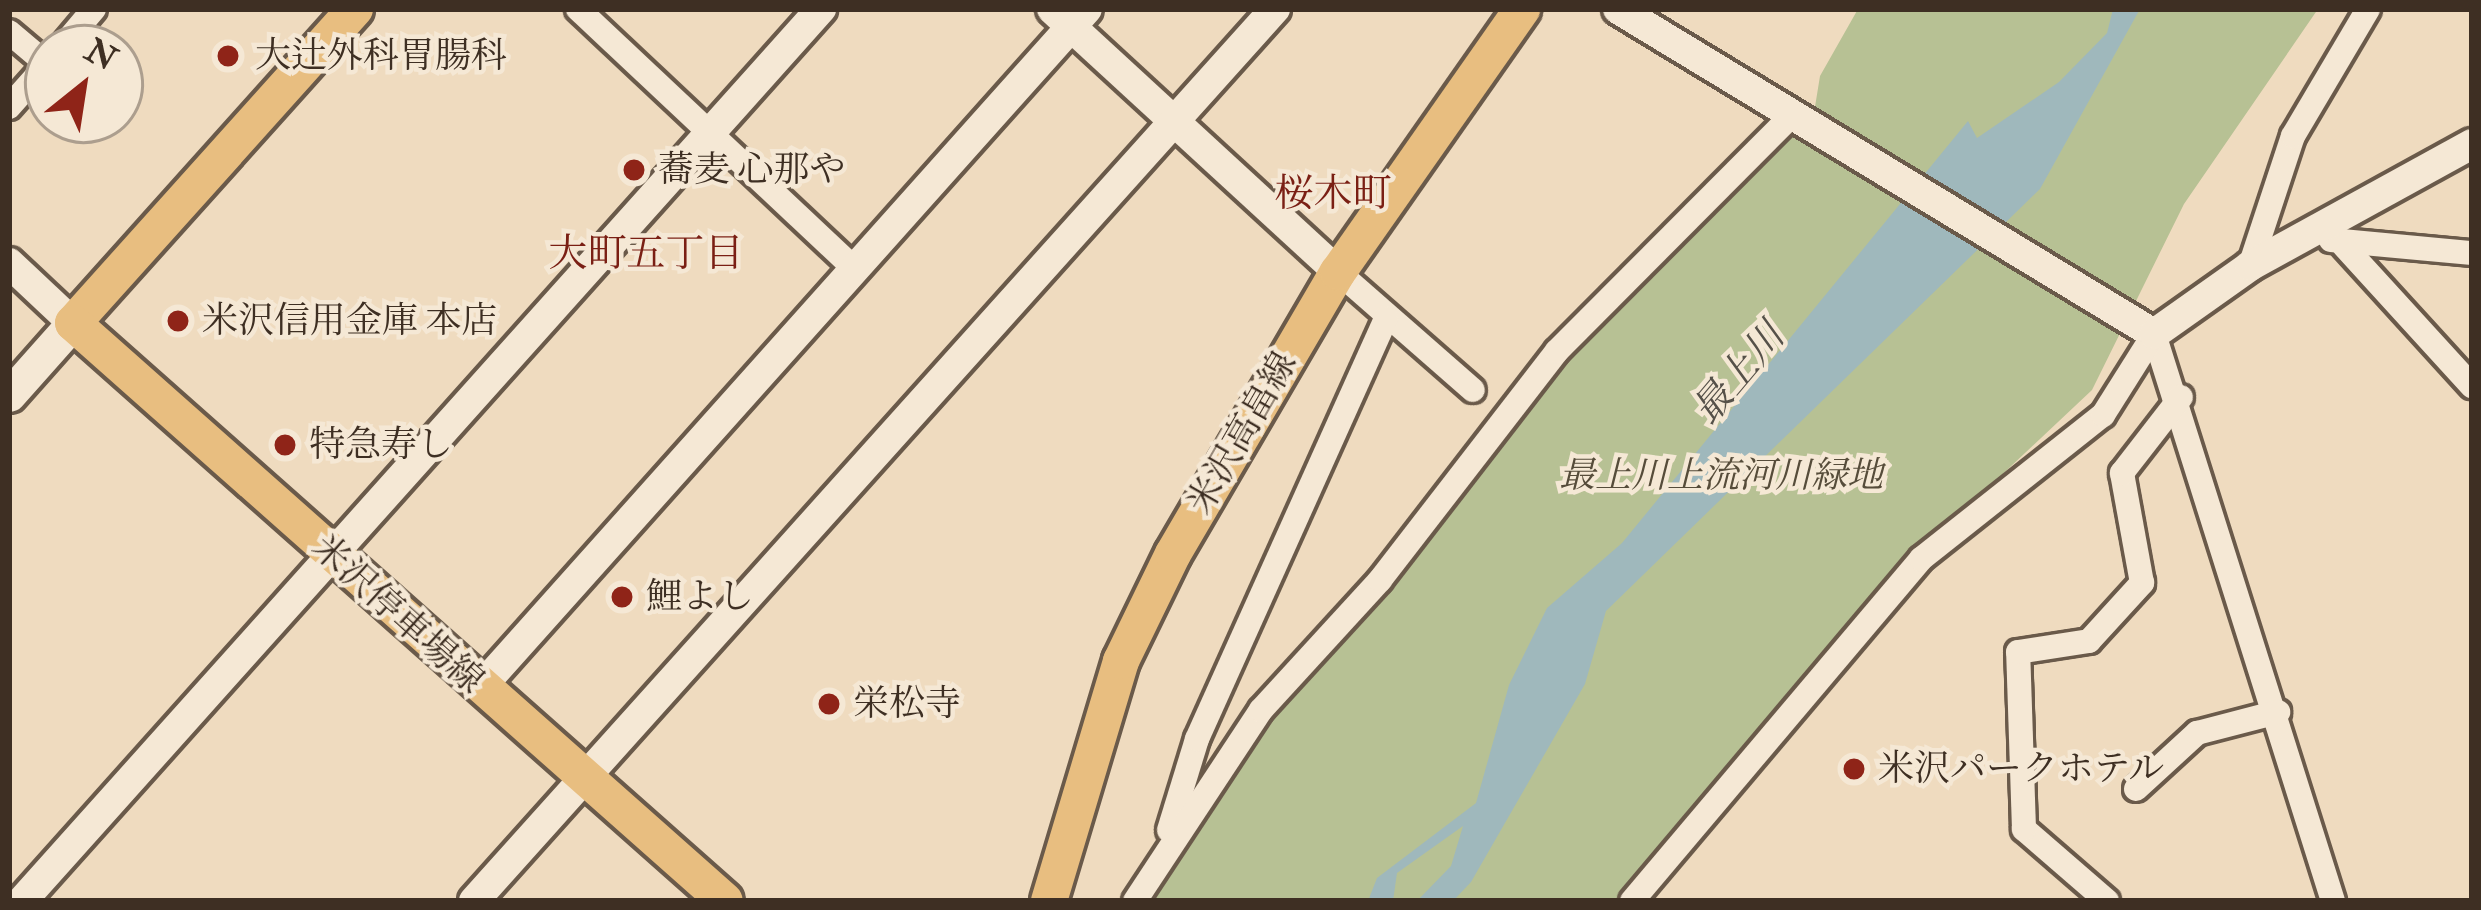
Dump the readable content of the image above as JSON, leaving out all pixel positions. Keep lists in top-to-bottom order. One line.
{"streets":{"main road":["米沢高畠線","米沢停車場線"]},"districts":["桜木町","大町五丁目"],"water":["最上川"],"parks":["最上川上流河川緑地"],"places":["大辻外科胃腸科","蕎麦 心那や","米沢信用金庫 本店","特急寿し","鯉よし","栄松寺","米沢パークホテル"],"north":"top right"}
